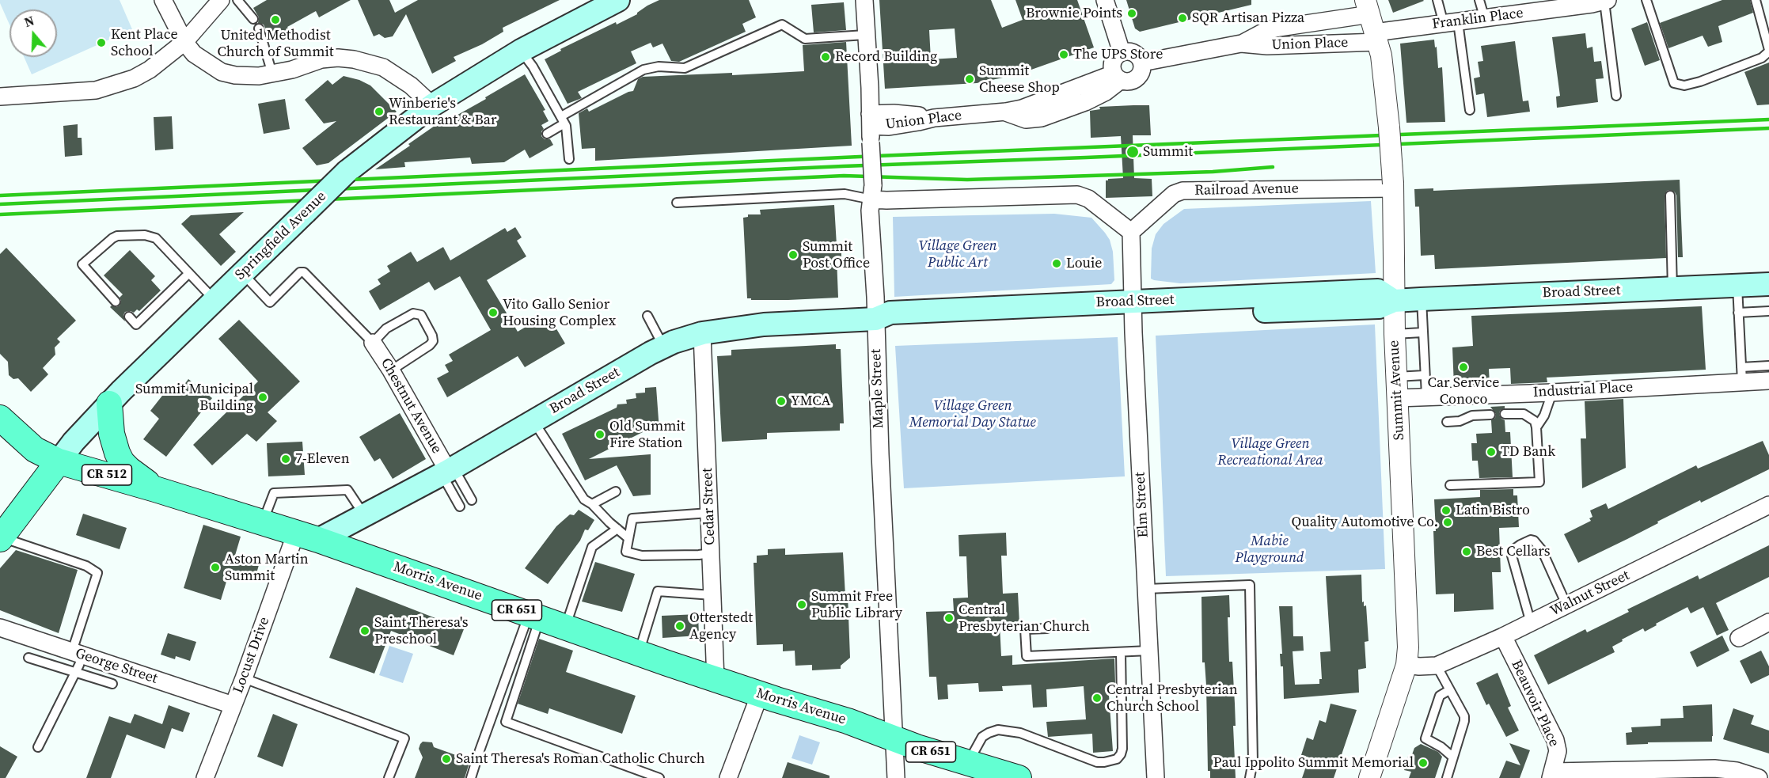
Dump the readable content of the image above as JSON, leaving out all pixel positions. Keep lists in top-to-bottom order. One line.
{"streets":{"main road":["Springfield Avenue","Broad Street","CR 512","Morris Avenue","CR 651"],"street":["Franklin Place","Union Place","Railroad Avenue","Maple Street","Summit Avenue","Industrial Place","Chestnut Avenue","Elm Street","Cedar Street","Walnut Street","Locust Drive","George Street","Beauvoir Place"]},"crossings":[["Franklin Place","Union Place"],["Franklin Place","Summit Avenue"],["Union Place","Maple Street"],["Union Place","Summit Avenue"],["Railroad Avenue","Summit Avenue"],["Railroad Avenue","Elm Street"],["Springfield Avenue","Morris Avenue"],["Broad Street","Maple Street"],["Broad Street","Summit Avenue"],["Broad Street","Chestnut Avenue"],["Broad Street","Elm Street"],["Broad Street","Cedar Street"],["Broad Street","Morris Avenue"],["Broad Street","Locust Drive"],["Maple Street","Morris Avenue"],["Summit Avenue","Industrial Place"],["Summit Avenue","Walnut Street"],["Cedar Street","Morris Avenue"],["Morris Avenue","Locust Drive"],["Walnut Street","Beauvoir Place"],["Locust Drive","George Street"]],"parks":["Village Green Public Art","Village Green Memorial Day Statue","Village Green Recreational Area","Mabie Playground"],"places":["Brownie Points","SQR Artisan Pizza","United Methodist Church of Summit","Kent Place School","The UPS Store","Record Building","Summit Cheese Shop","Winberie's Restaurant & Bar","Summit","Summit Post Office","Louie","Vito Gallo Senior Housing Complex","Car Service Conoco","Summit Municipal Building","YMCA","Old Summit Fire Station","TD Bank","7-Eleven","Latin Bistro","Quality Automotive Co.","Best Cellars","Aston Martin Summit","Summit Free Public Library","Central Presbyterian Church","Otterstedt Agency","Saint Theresa's Preschool","Central Presbyterian Church School","Saint Theresa's Roman Catholic Church","Paul Ippolito Summit Memorial"],"north":"top"}
